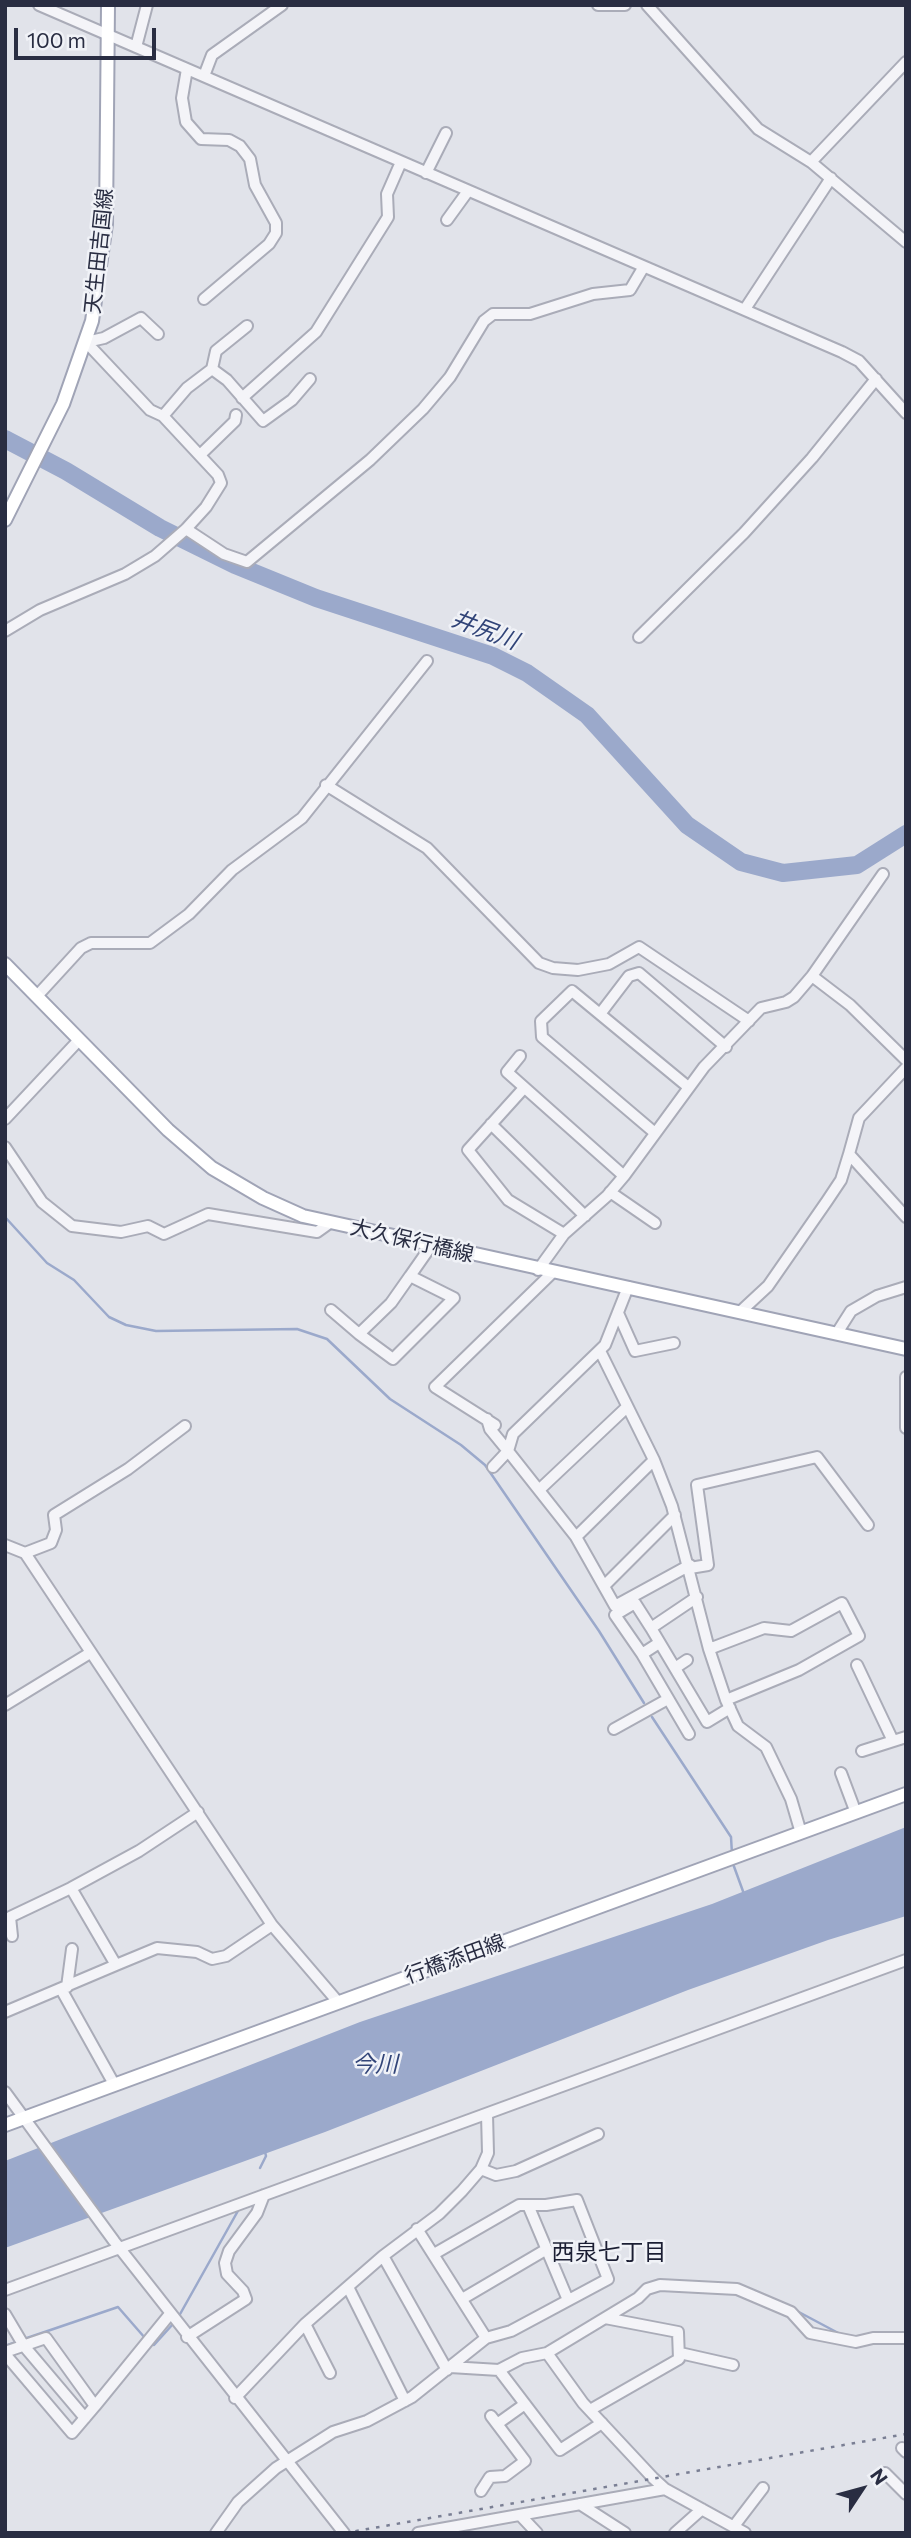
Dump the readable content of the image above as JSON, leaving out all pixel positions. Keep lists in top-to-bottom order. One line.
{"streets":{"main road":["天生田吉国線","大久保行橋線","行橋添田線"]},"districts":["西泉七丁目"],"water":["井尻川","今川"],"scale_bar":"100 m","north":"top right"}
